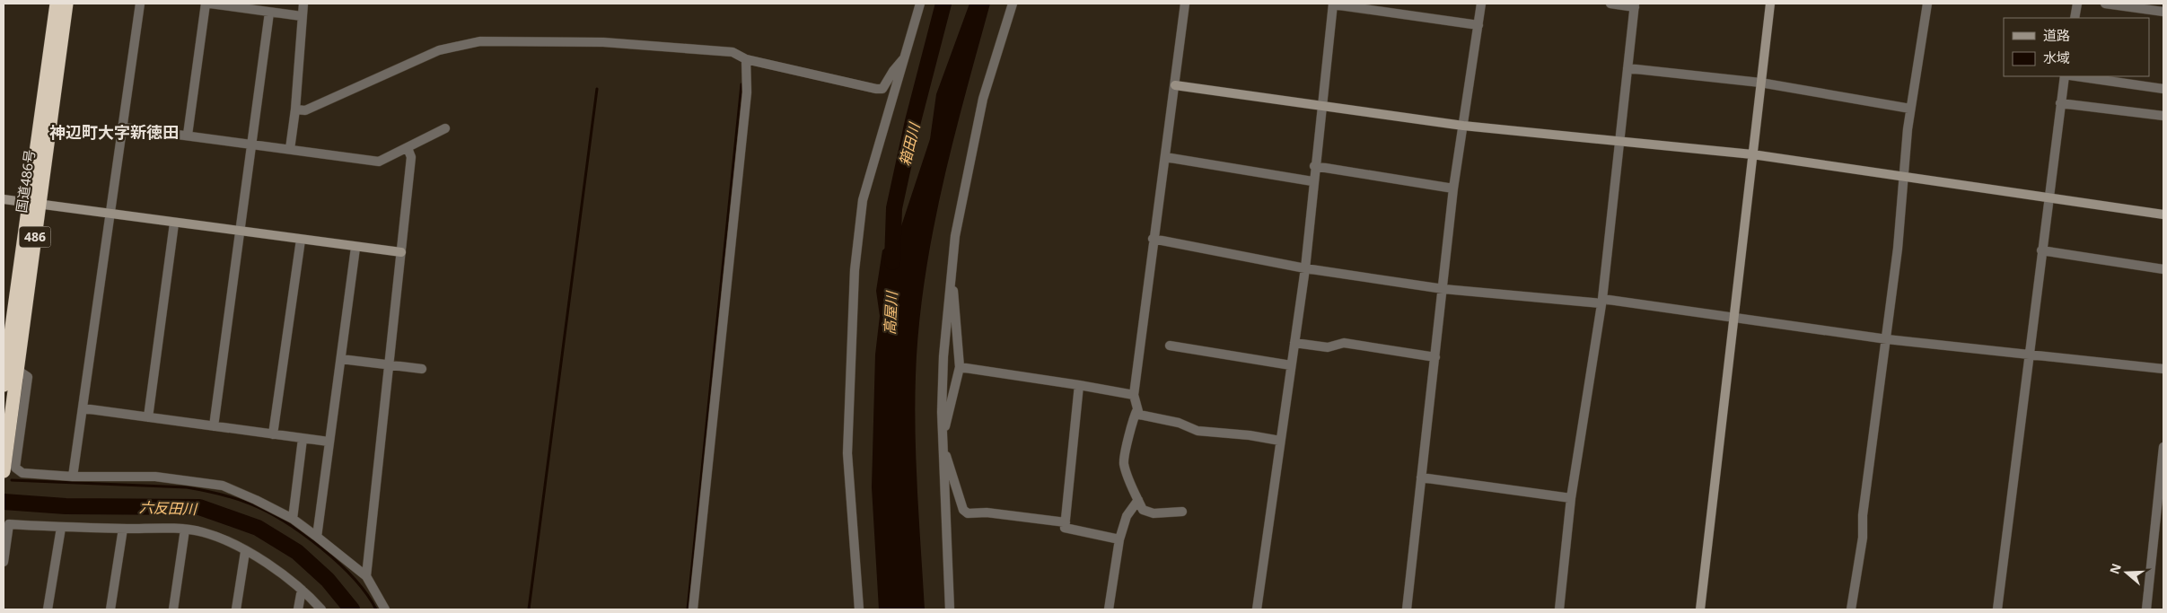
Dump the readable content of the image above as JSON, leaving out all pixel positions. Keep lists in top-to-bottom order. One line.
{"streets":{"highway":["国道486号","486"]},"districts":["神辺町大字新徳田"],"water":["箱田川","高屋川","六反田川"],"legend":["道路","水域"],"north":"left"}
